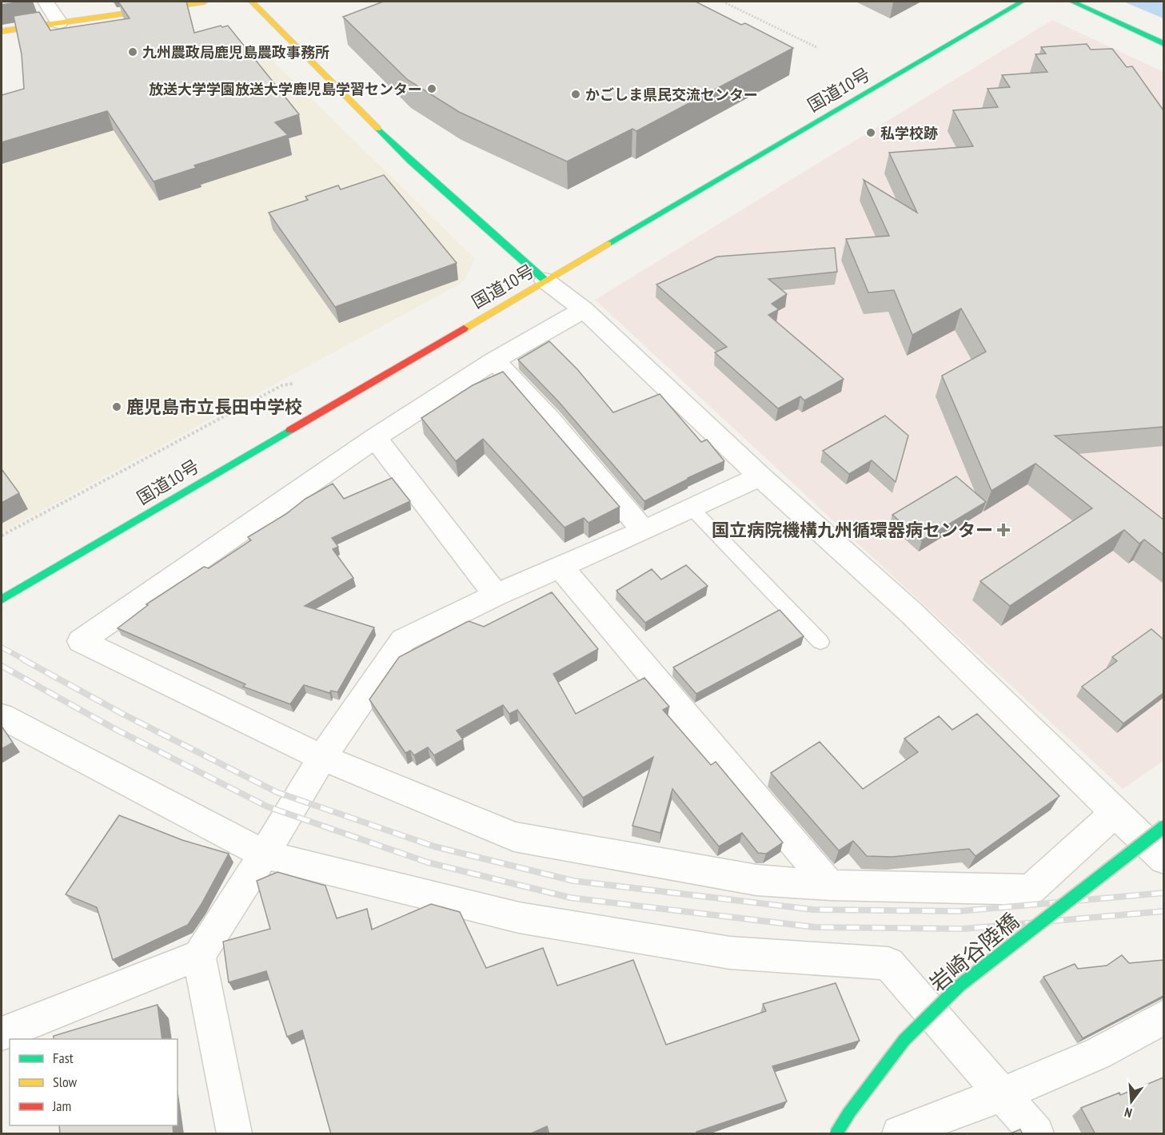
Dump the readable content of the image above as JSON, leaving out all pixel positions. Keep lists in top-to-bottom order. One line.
{"streets":{"main road":["国道10号","岩崎谷陸橋"]},"places":{"other":["九州農政局鹿児島農政事務所","放送大学学園放送大学鹿児島学習センター","かごしま県民交流センター","私学校跡","鹿児島市立長田中学校"],"health":["国立病院機構九州循環器病センター"]},"legend":["Fast","Slow","Jam"],"north":"bottom"}
